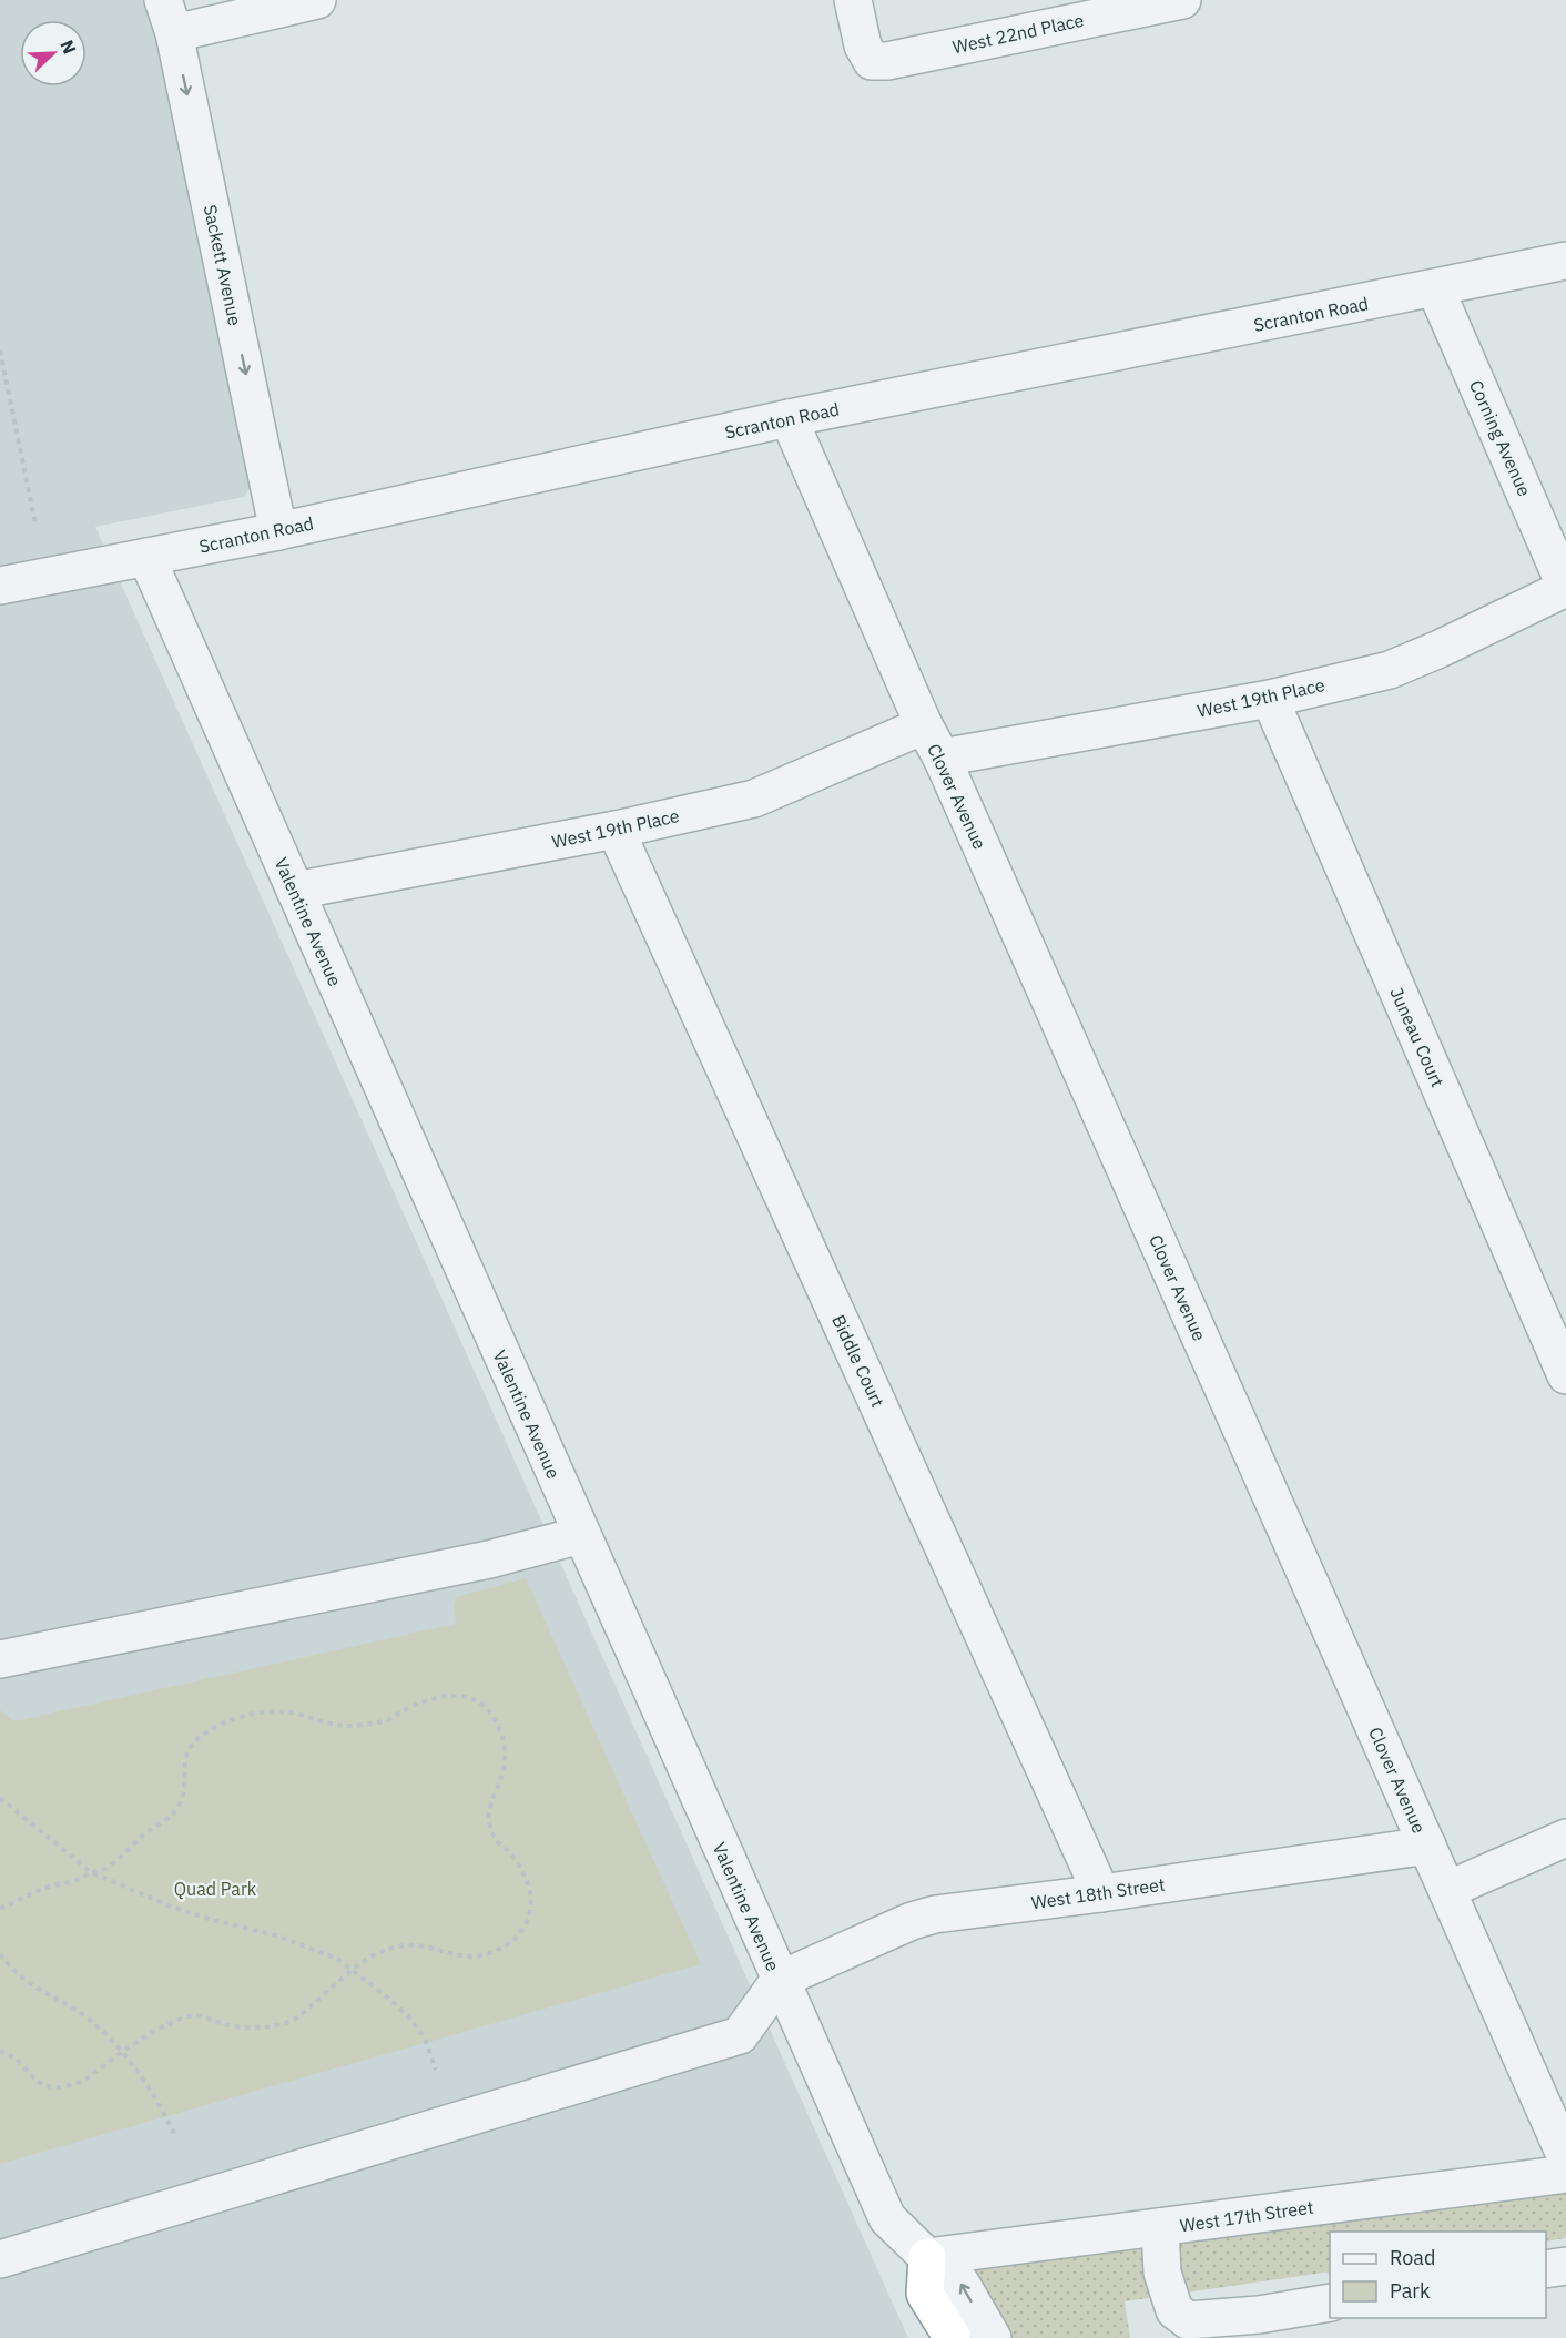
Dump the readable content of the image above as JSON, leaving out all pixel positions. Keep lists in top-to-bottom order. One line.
{"streets":{"street":["West 22nd Place","Sackett Avenue","Scranton Road","Corning Avenue","West 19th Place","Clover Avenue","Valentine Avenue","Juneau Court","Biddle Court","West 18th Street","West 17th Street"]},"crossings":[["Sackett Avenue","Scranton Road"],["Scranton Road","Corning Avenue"],["Scranton Road","Clover Avenue"],["Scranton Road","Valentine Avenue"],["Corning Avenue","West 19th Place"],["West 19th Place","Clover Avenue"],["West 19th Place","Valentine Avenue"],["West 19th Place","Juneau Court"],["West 19th Place","Biddle Court"],["Clover Avenue","West 18th Street"],["Valentine Avenue","West 18th Street"],["Valentine Avenue","West 17th Street"],["Biddle Court","West 18th Street"]],"one_way":["Sackett Avenue"],"parks":["Quad Park"],"legend":["Road","Park"],"north":"top right"}
